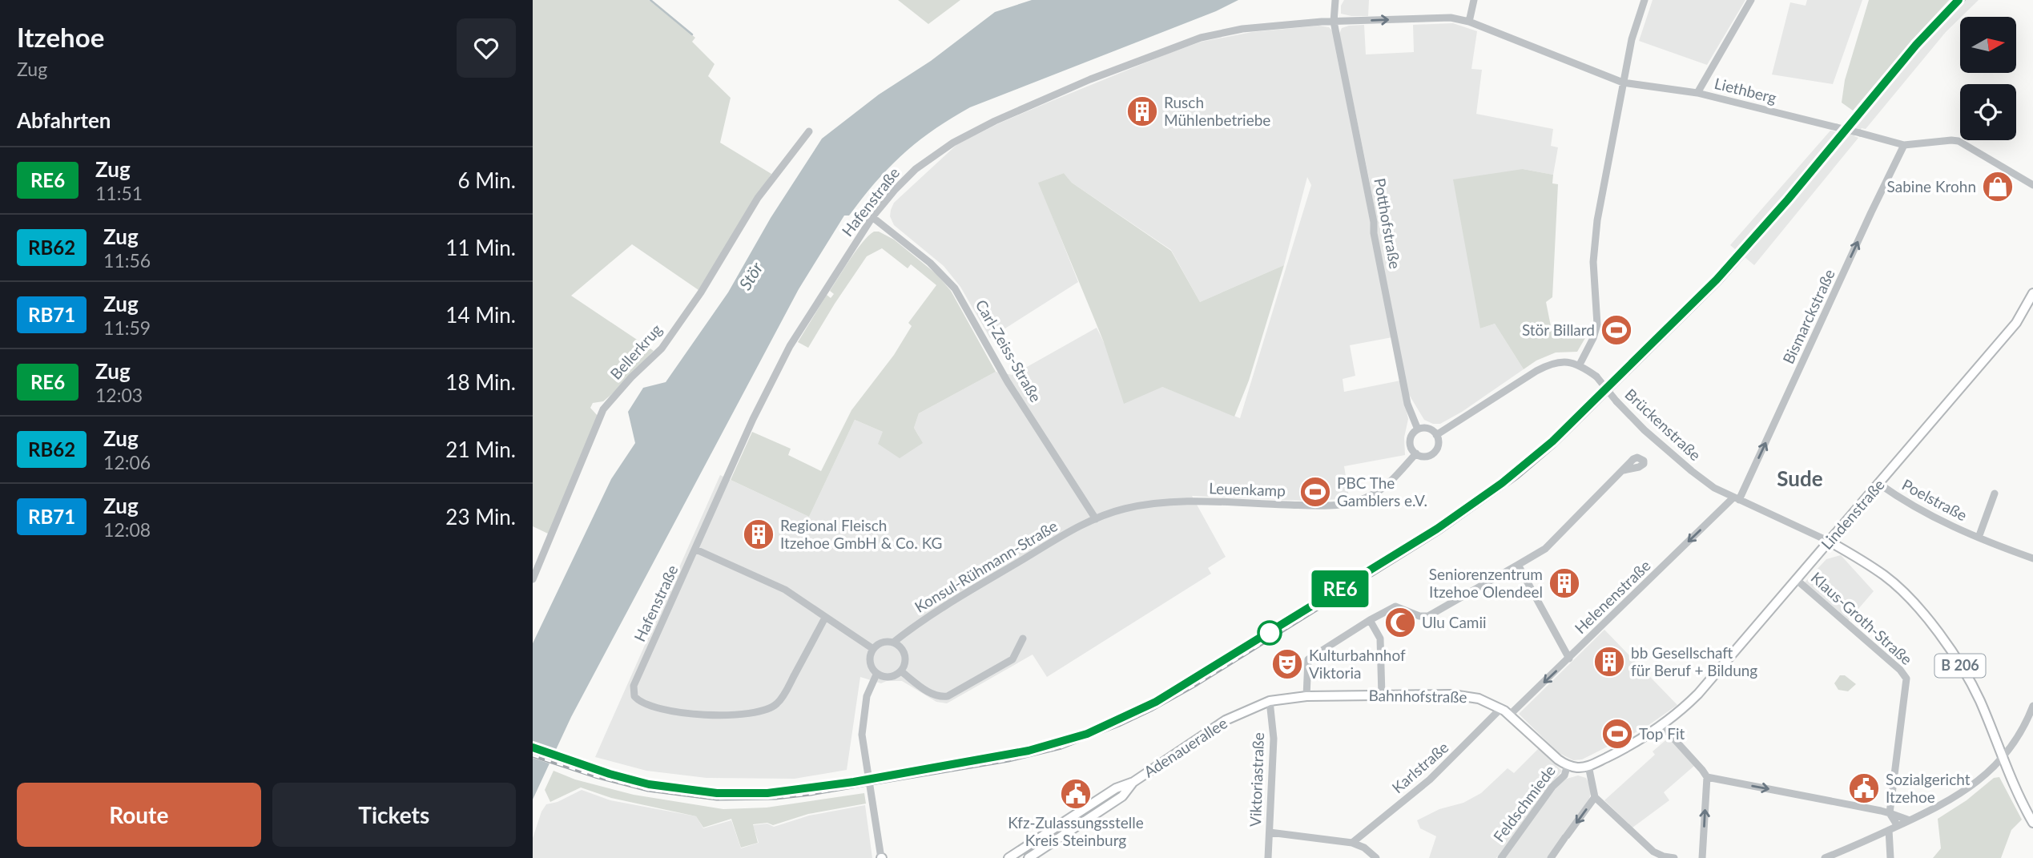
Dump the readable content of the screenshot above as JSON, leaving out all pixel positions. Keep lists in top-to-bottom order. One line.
{"streets":{"main road":["Lindenstraße","B 206","Bahnhofstraße","Adenauerallee"],"street":["Liethberg","Hafenstraße","Potthofstraße","Bismarckstraße","Carl-Zeiss-Straße","Bellerkrug","Brückenstraße","Leuenkamp","Poelstraße","Konsul-Rühmann-Straße","Helenenstraße","Klaus-Groth-Straße","Karlstraße","Viktoriastraße","Feldschmiede"]},"crossings":[["Liethberg","Hafenstraße"],["Liethberg","Bismarckstraße"],["Hafenstraße","Potthofstraße"],["Hafenstraße","Carl-Zeiss-Straße"],["Potthofstraße","Leuenkamp"],["Bismarckstraße","Brückenstraße"],["Bismarckstraße","Helenenstraße"],["Carl-Zeiss-Straße","Leuenkamp"],["Carl-Zeiss-Straße","Konsul-Rühmann-Straße"],["Brückenstraße","Leuenkamp"],["Brückenstraße","Lindenstraße"],["Brückenstraße","Helenenstraße"],["Brückenstraße","B 206"],["Leuenkamp","Konsul-Rühmann-Straße"],["Poelstraße","Lindenstraße"],["Lindenstraße","Klaus-Groth-Straße"],["Lindenstraße","B 206"],["Lindenstraße","Bahnhofstraße"],["Lindenstraße","Feldschmiede"],["Helenenstraße","Bahnhofstraße"],["Bahnhofstraße","Adenauerallee"],["Bahnhofstraße","Karlstraße"],["Bahnhofstraße","Viktoriastraße"],["Bahnhofstraße","Feldschmiede"],["Adenauerallee","Viktoriastraße"]],"one_way":["Bismarckstraße","Helenenstraße"],"districts":["Sude"],"water":["Stör"],"places":{"building":["Rusch Mühlenbetriebe","Regional Fleisch Itzehoe GmbH & Co. KG","Seniorenzentrum Itzehoe Olendeel","bb Gesellschaft für Beruf + Bildung"],"shop":["Sabine Krohn"],"sports":["Stör Billard","PBC The Gamblers e.V.","Top Fit"],"mosque":["Ulu Camii"],"theatre":["Kulturbahnhof Viktoria"],"public building":["Sozialgericht Itzehoe","Kfz-Zulassungsstelle Kreis Steinburg"]},"north":"right","page":{"heading":[["Itzehoe","Zug"],"Abfahrten"],"on_map":"RE6","list":[{"mark":"RE6","name":"Zug","note":"11:51","value":"6 Min."},{"mark":"RB62","name":"Zug","note":"11:56","value":"11 Min."},{"mark":"RB71","name":"Zug","note":"11:59","value":"14 Min."},{"mark":"RE6","name":"Zug","note":"12:03","value":"18 Min."},{"mark":"RB62","name":"Zug","note":"12:06","value":"21 Min."},{"mark":"RB71","name":"Zug","note":"12:08","value":"23 Min."}],"buttons":["Route","Tickets"]}}
